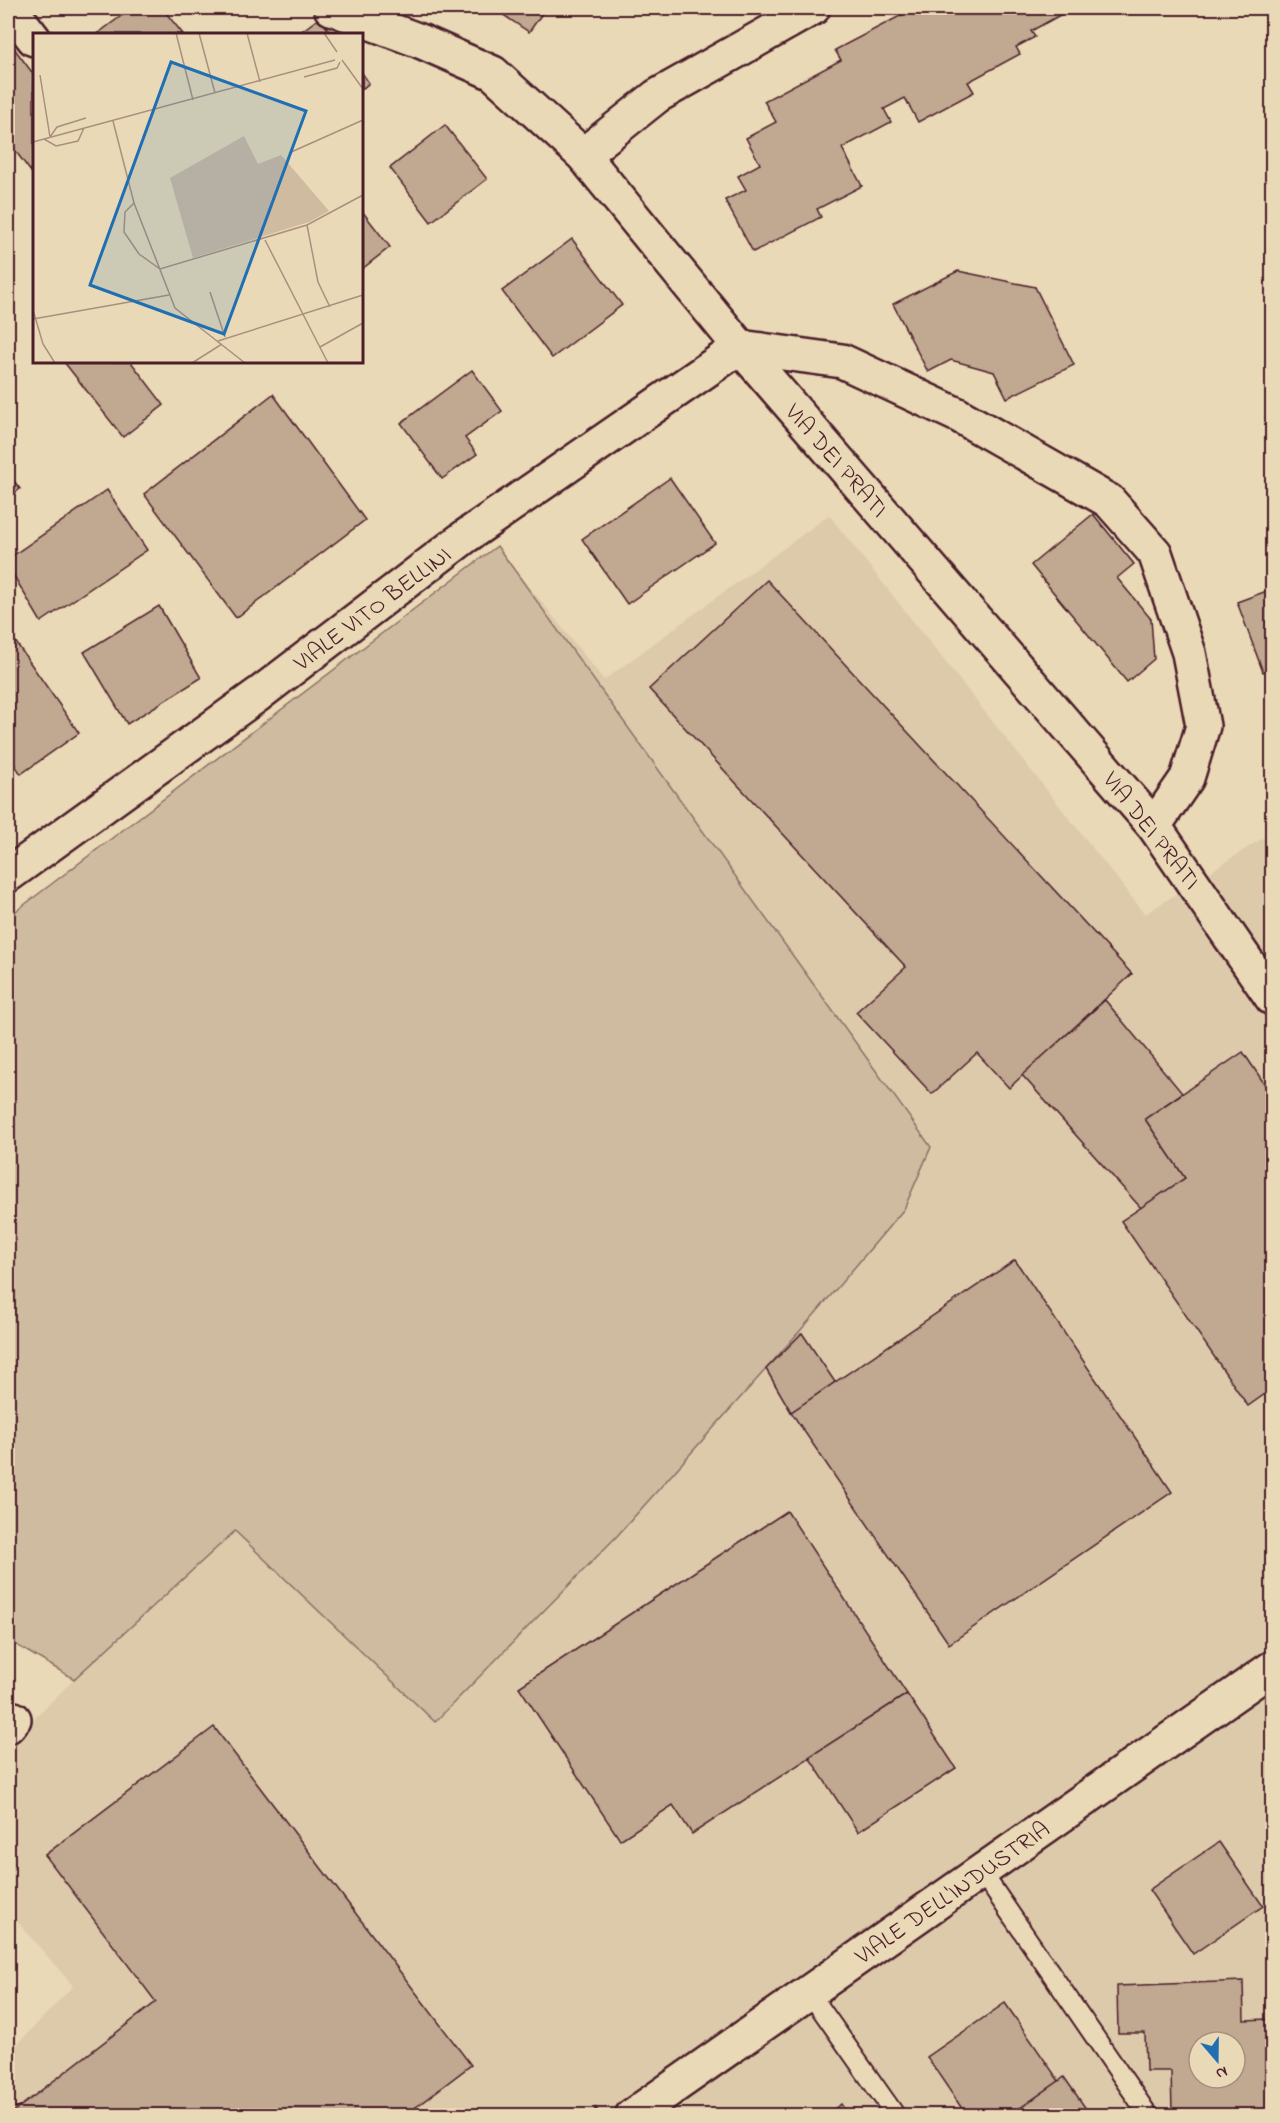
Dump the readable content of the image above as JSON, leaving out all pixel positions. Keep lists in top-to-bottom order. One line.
{"streets":{"street":["VIA DEI PRATI","VIALE VITO BELLINI","VIALE DELL'INDUSTRIA"]},"crossings":[["VIA DEI PRATI","VIALE VITO BELLINI"]],"north":"bottom"}
